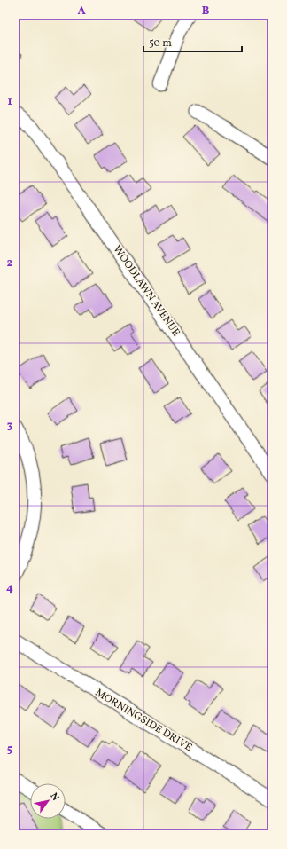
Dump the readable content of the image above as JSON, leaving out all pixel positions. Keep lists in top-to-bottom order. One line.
{"streets":{"street":["WOODLAWN AVENUE","MORNINGSIDE DRIVE"]},"scale_bar":"50 m","north":"top right","grid":{"columns":["A","B"],"rows":["1","2","3","4","5"]}}
